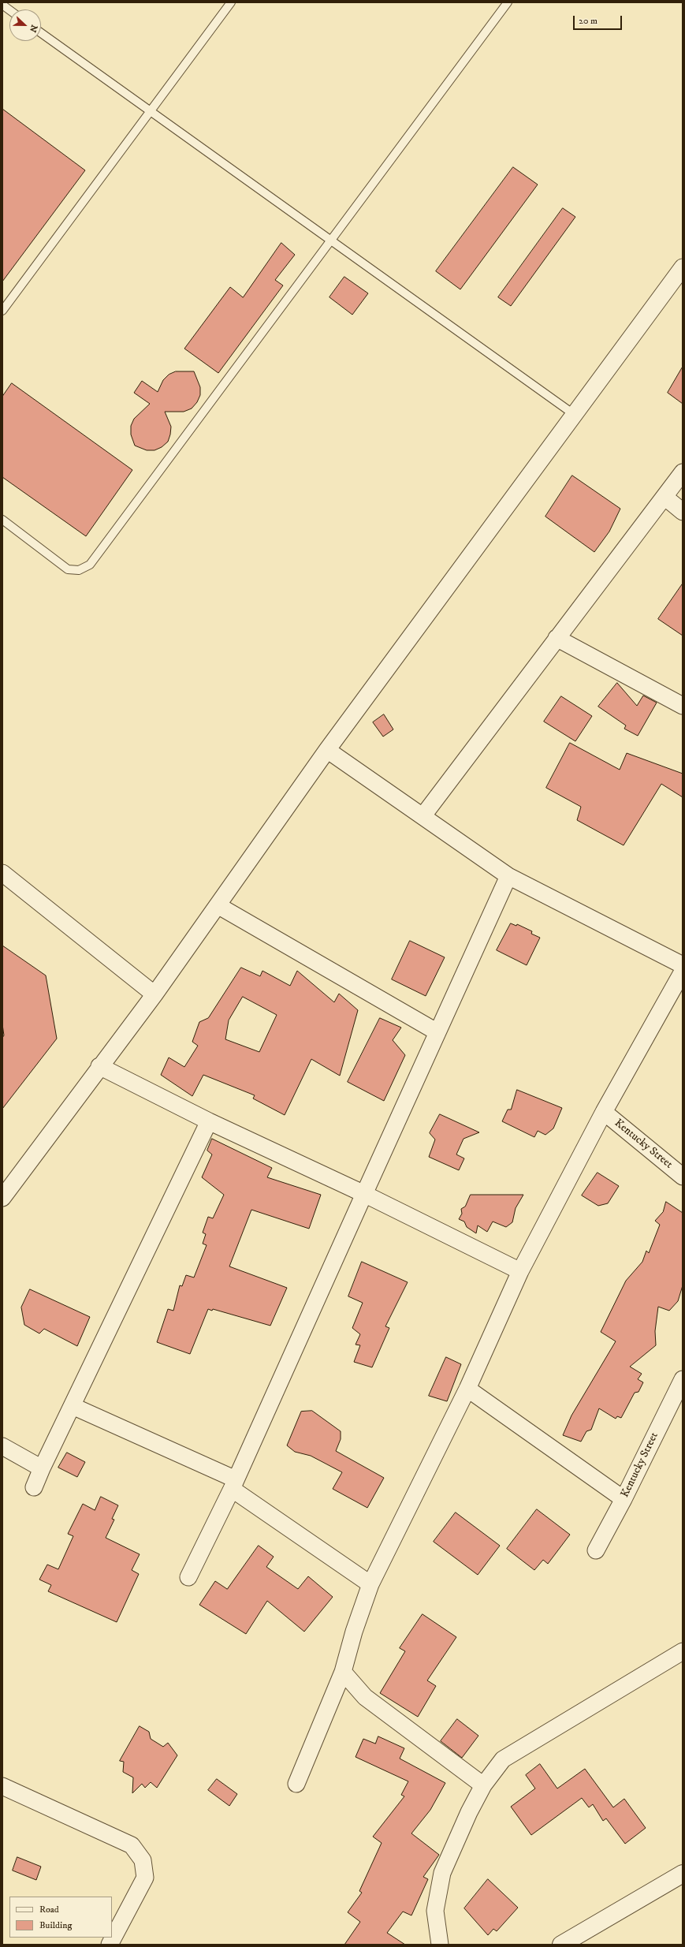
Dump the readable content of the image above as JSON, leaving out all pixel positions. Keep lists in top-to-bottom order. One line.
{"streets":{"street":["Kentucky Street"]},"legend":["Road","Building"],"scale_bar":"20 m","north":"right"}
